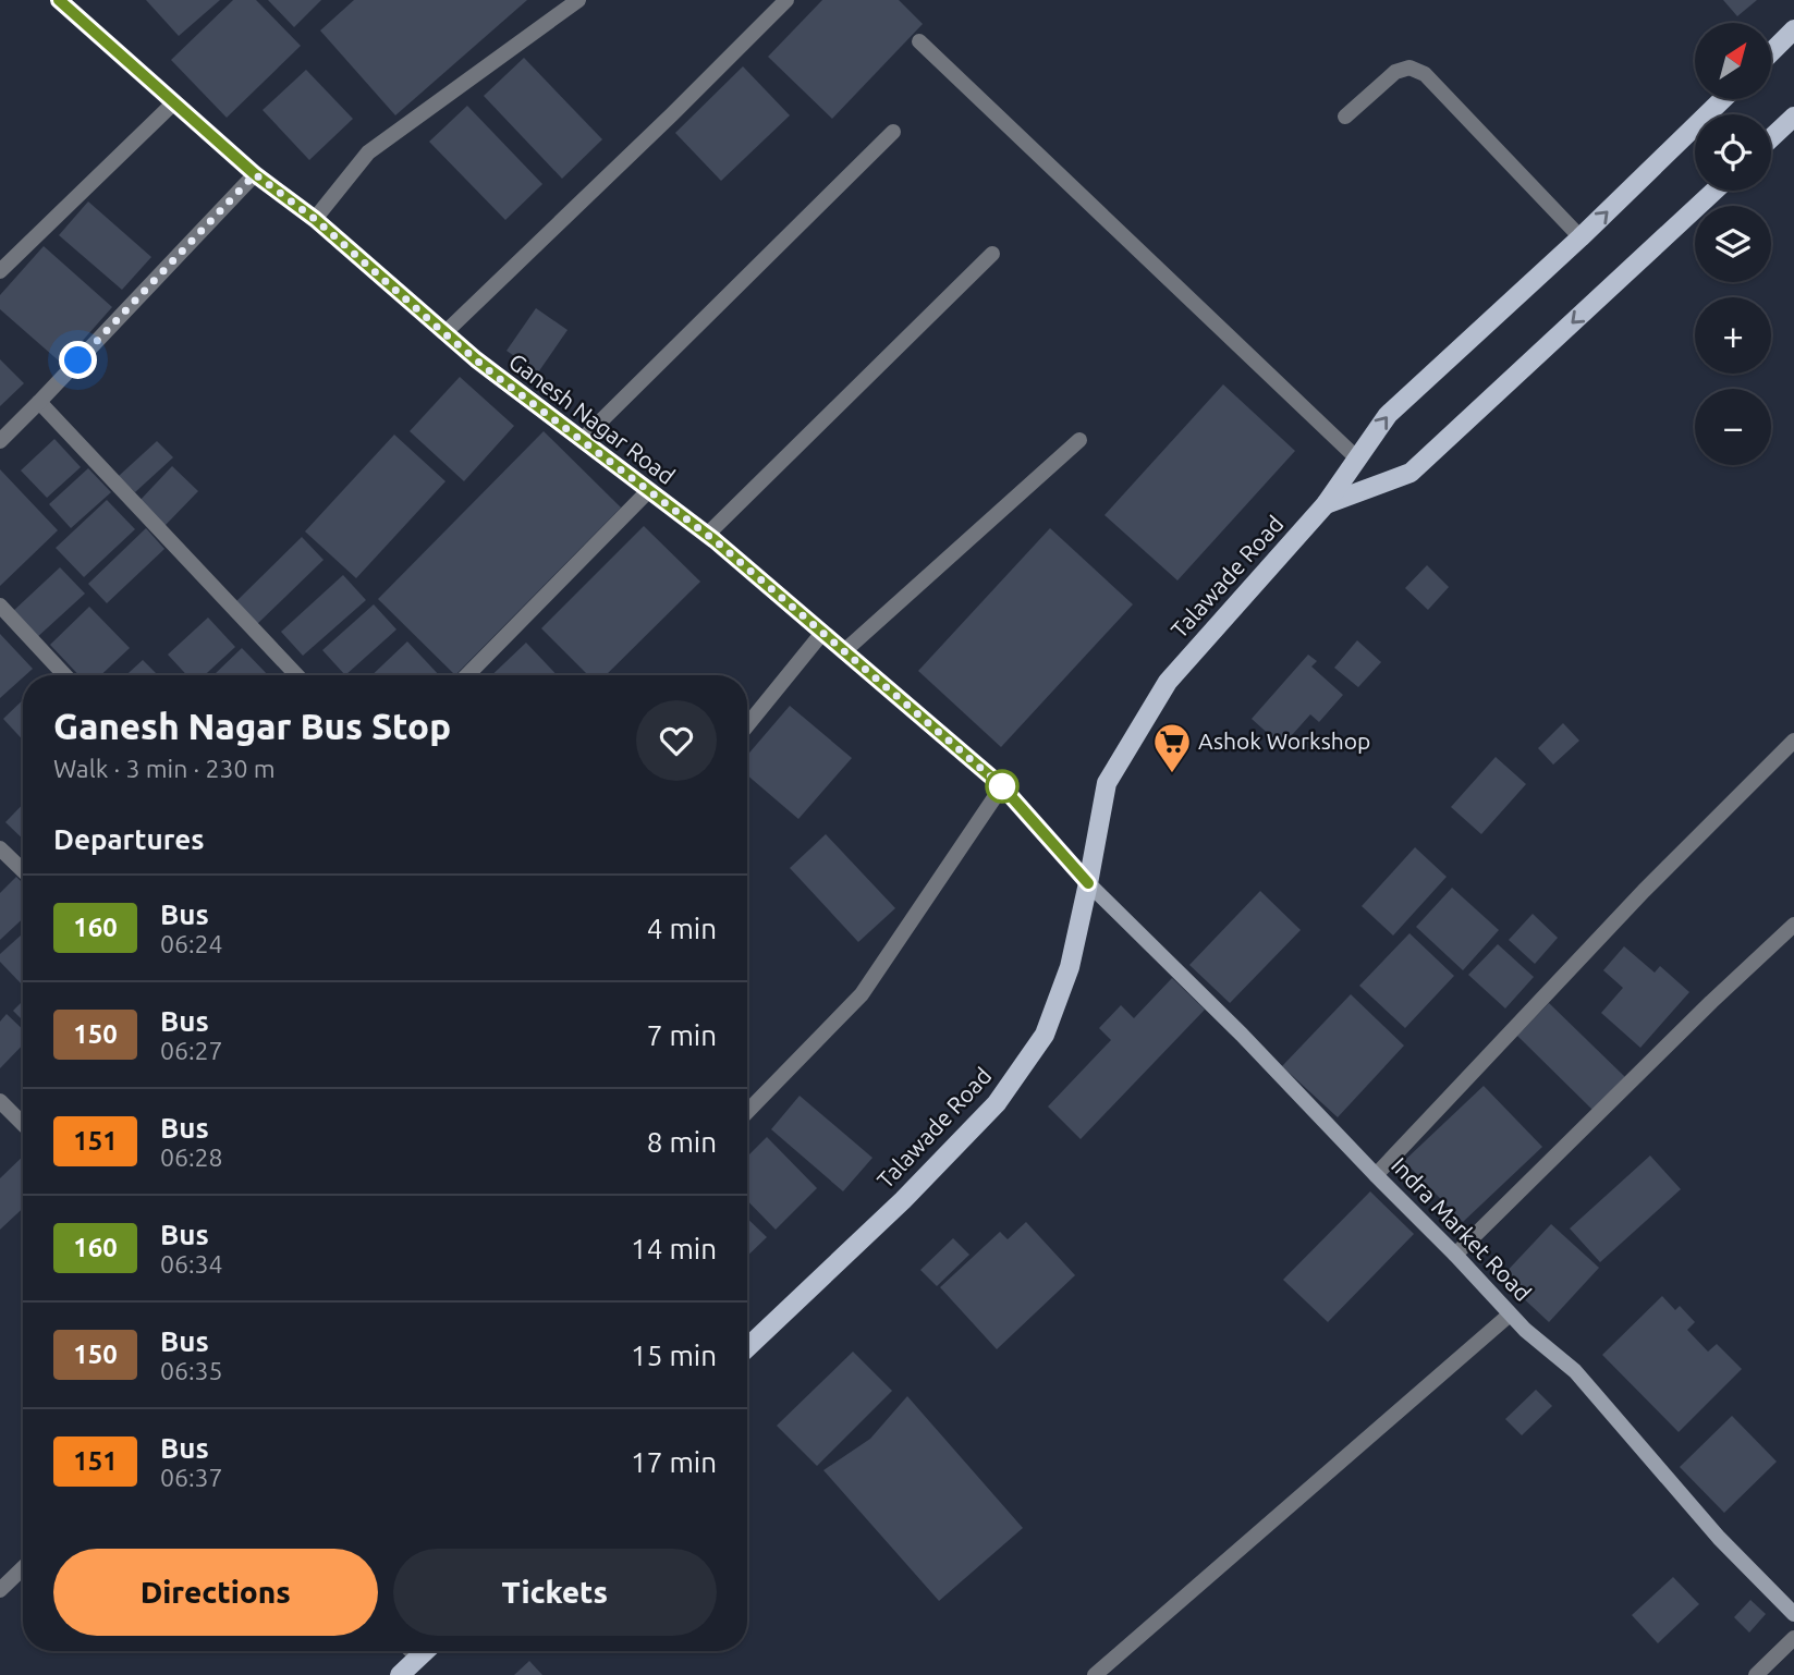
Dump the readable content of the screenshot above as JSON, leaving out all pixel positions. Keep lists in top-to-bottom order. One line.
{"streets":{"main road":["Talawade Road"],"street":["Ganesh Nagar Road","Indra Market Road"]},"crossings":[["Ganesh Nagar Road","Talawade Road"],["Ganesh Nagar Road","Indra Market Road"],["Talawade Road","Indra Market Road"]],"places":{"supermarket":["Ashok Workshop"]},"lines":["bus line 160"],"north":"top right","page":{"map_buttons":["+","−"],"heading":[["Ganesh Nagar Bus Stop","Walk · 3 min · 230 m"],"Departures"],"list":[{"mark":"160","name":"Bus","note":"06:24","value":"4 min"},{"mark":"150","name":"Bus","note":"06:27","value":"7 min"},{"mark":"151","name":"Bus","note":"06:28","value":"8 min"},{"mark":"160","name":"Bus","note":"06:34","value":"14 min"},{"mark":"150","name":"Bus","note":"06:35","value":"15 min"},{"mark":"151","name":"Bus","note":"06:37","value":"17 min"}],"buttons":["Directions","Tickets"]}}
